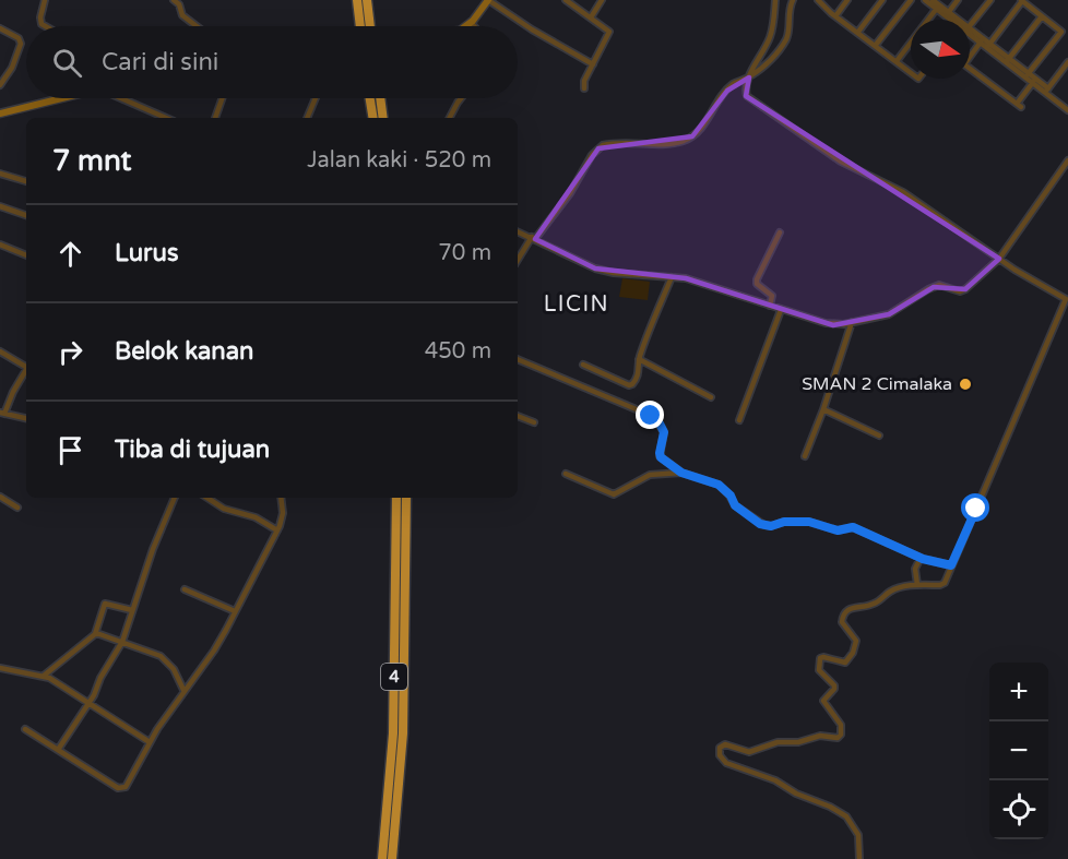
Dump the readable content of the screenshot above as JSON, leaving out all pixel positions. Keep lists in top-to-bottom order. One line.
{"streets":{"highway":["4"]},"districts":["LICIN"],"places":["SMAN 2 Cimalaka"],"north":"right","page":{"search":"Cari di sini","heading":["7 mnt","Jalan kaki · 520 m"],"list":[["Lurus","70 m"],["Belok kanan","450 m"],"Tiba di tujuan"],"map_buttons":["+","−"]}}
